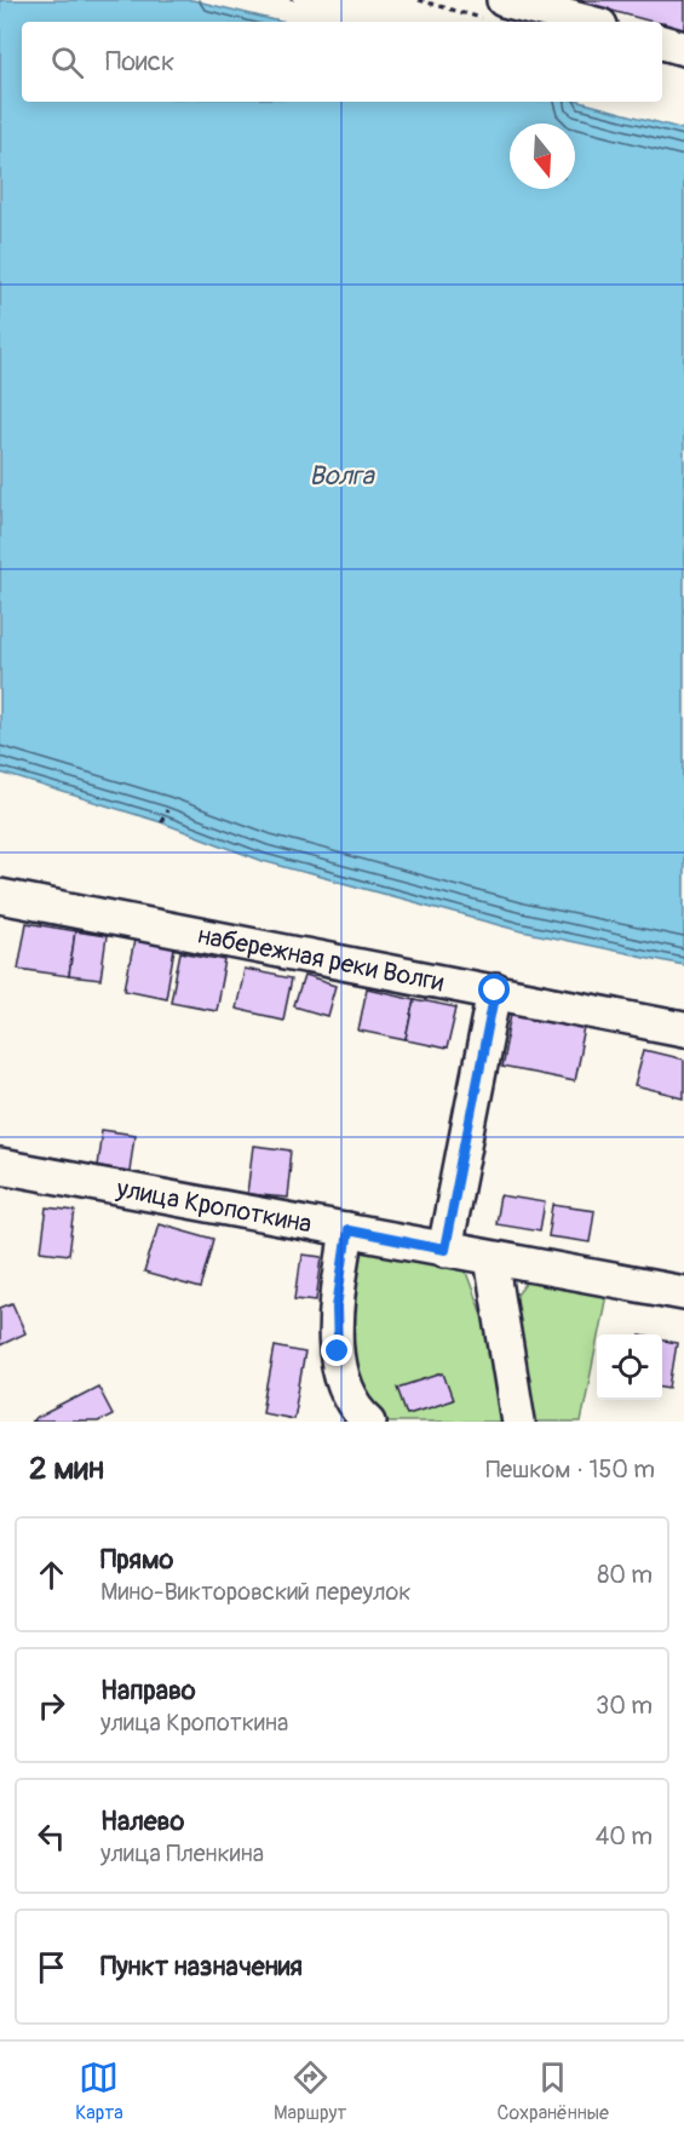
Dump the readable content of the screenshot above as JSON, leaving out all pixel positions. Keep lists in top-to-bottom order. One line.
{"streets":{"street":["набережная реки Волги","улица Кропоткина"]},"water":["Волга"],"north":"bottom","page":{"search":"Поиск","heading":["2 мин","Пешком · 150 m"],"list":[["Прямо","Мино-Викторовский переулок","80 m"],["Направо","улица Кропоткина","30 m"],["Налево","улица Пленкина","40 m"],"Пункт назначения"],"nav":["Карта","Маршрут","Сохранённые"]}}
